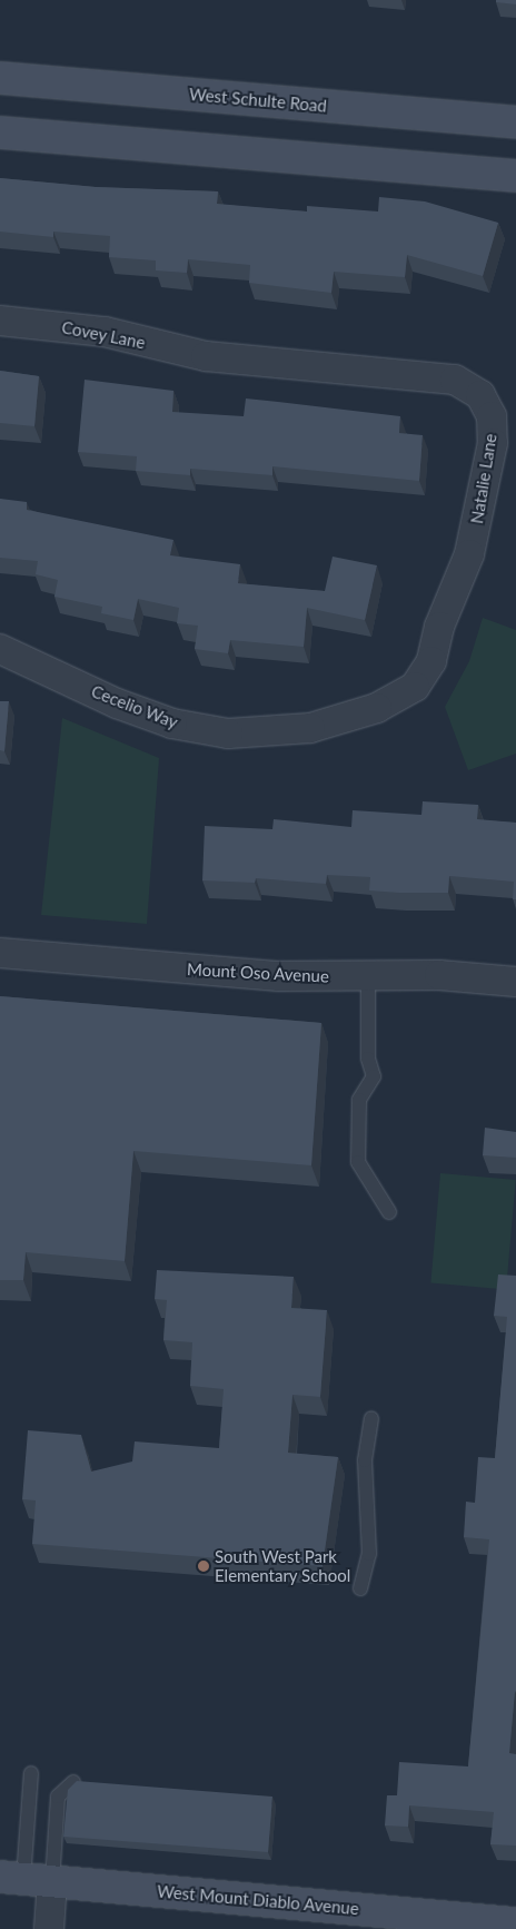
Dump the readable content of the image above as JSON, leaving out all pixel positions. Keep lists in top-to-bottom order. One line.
{"streets":{"main road":["West Schulte Road","West Mount Diablo Avenue"],"street":["Covey Lane","Natalie Lane","Cecelio Way","Mount Oso Avenue"]},"crossings":[["Covey Lane","Natalie Lane"],["Natalie Lane","Cecelio Way"]],"places":["South West Park Elementary School"]}
